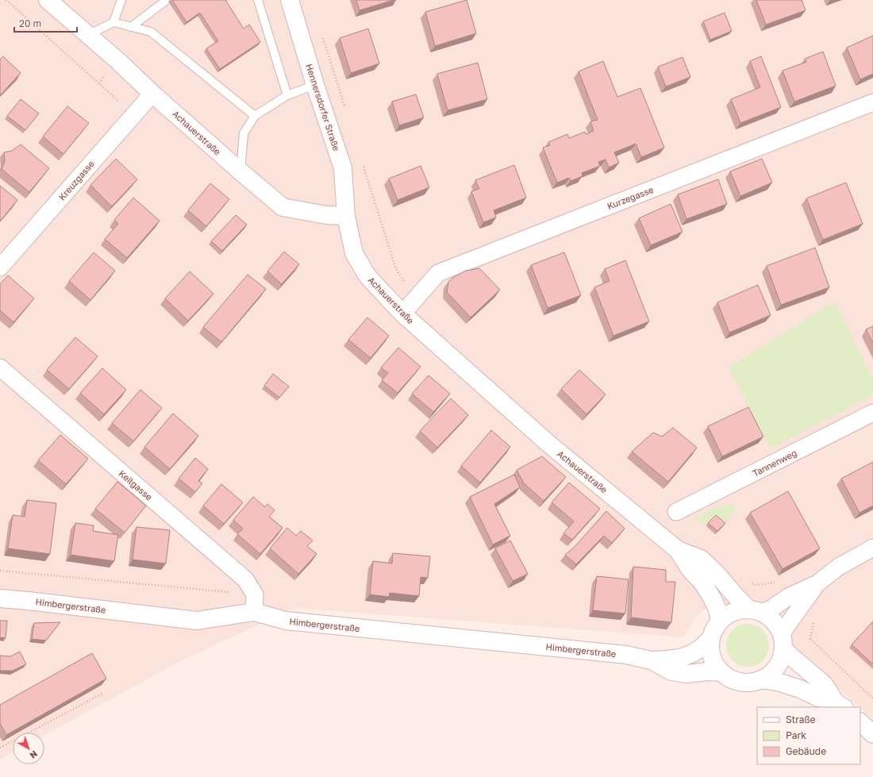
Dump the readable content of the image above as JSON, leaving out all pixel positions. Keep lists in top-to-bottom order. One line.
{"streets":{"street":["Hennersdorfer Straße","Achauerstraße","Kreuzgasse","Kurzegasse","Tannenweg","Keilgasse","Himbergerstraße"]},"crossings":[["Hennersdorfer Straße","Achauerstraße"],["Achauerstraße","Kreuzgasse"],["Achauerstraße","Kurzegasse"],["Achauerstraße","Himbergerstraße"]],"legend":["Straße","Park","Gebäude"],"scale_bar":"20 m","north":"bottom right"}
